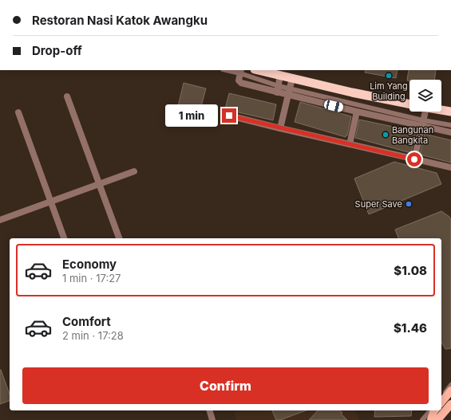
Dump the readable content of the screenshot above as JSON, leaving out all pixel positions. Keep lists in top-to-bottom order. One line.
{"places":["Lim Yang Building","Bangunan Bangkita","Super Save"],"page":{"banner":["Restoran Nasi Katok Awangku","Drop-off"],"bubble":"1 min","list":[{"name":"Economy","note":"1 min · 17:27","value":"$1.08"},{"name":"Comfort","note":"2 min · 17:28","value":"$1.46"}],"buttons":"Confirm"}}
